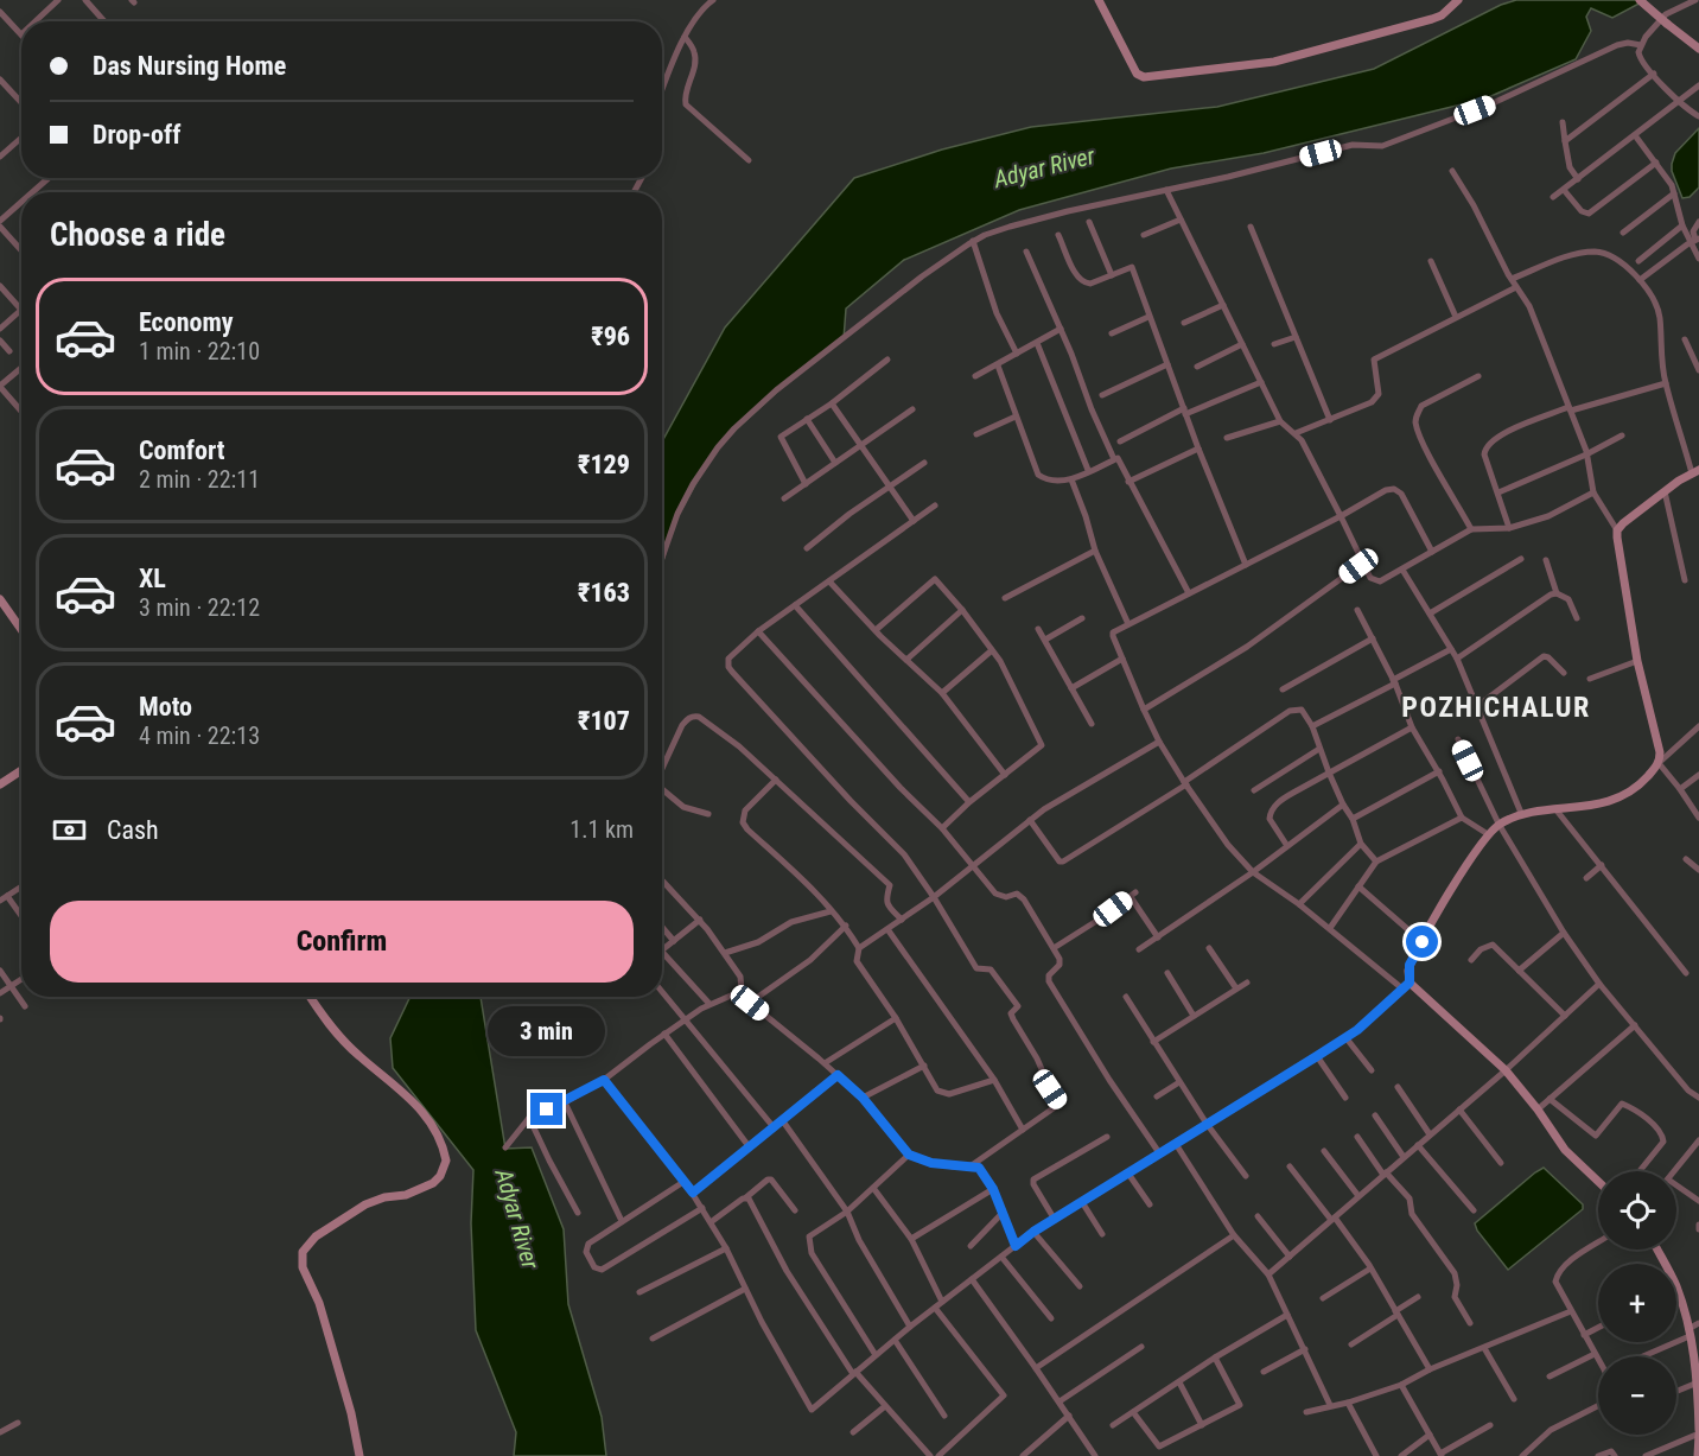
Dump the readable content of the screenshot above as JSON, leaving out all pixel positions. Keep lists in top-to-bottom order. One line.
{"districts":["POZHICHALUR"],"water":["Adyar River"],"page":{"banner":["Das Nursing Home","Drop-off"],"heading":"Choose a ride","list":[{"name":"Economy","note":"1 min · 22:10","value":"₹96"},{"name":"Comfort","note":"2 min · 22:11","value":"₹129"},{"name":"XL","note":"3 min · 22:12","value":"₹163"},{"name":"Moto","note":"4 min · 22:13","value":"₹107"}],"pay":["Cash","1.1 km"],"buttons":"Confirm","bubble":"3 min","map_buttons":["+","−"]}}
